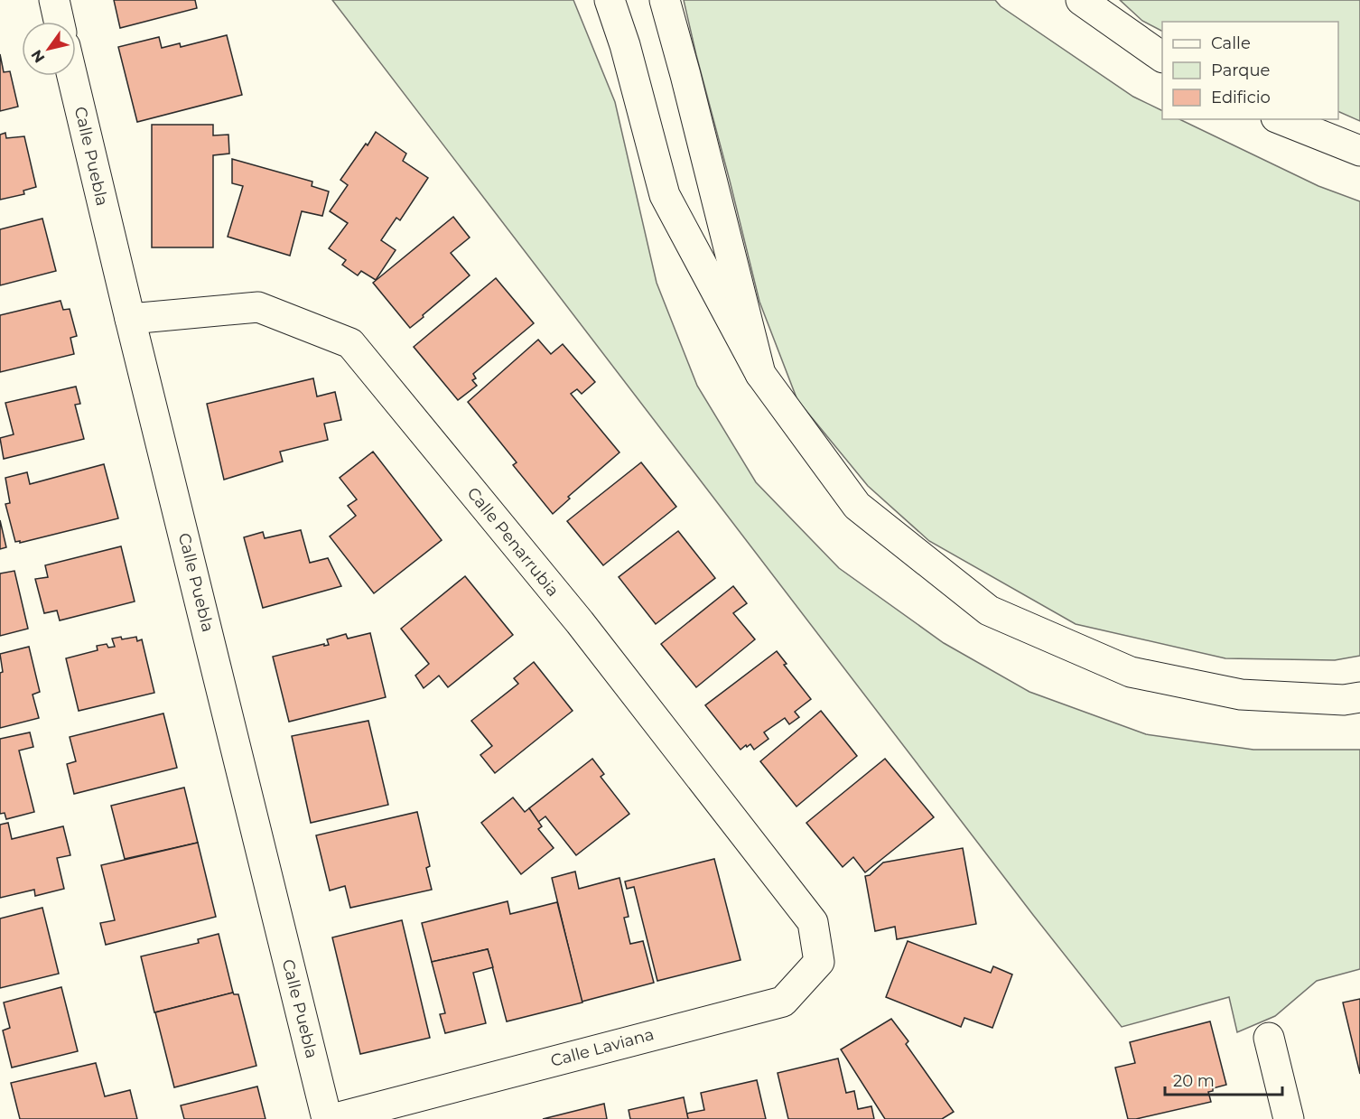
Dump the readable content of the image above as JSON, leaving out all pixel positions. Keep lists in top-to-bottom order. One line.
{"streets":{"main road":["Calle Puebla","Calle Penarrubia","Calle Laviana"]},"crossings":[["Calle Puebla","Calle Penarrubia"],["Calle Penarrubia","Calle Laviana"]],"legend":["Calle","Parque","Edificio"],"scale_bar":"20 m","north":"bottom left"}
